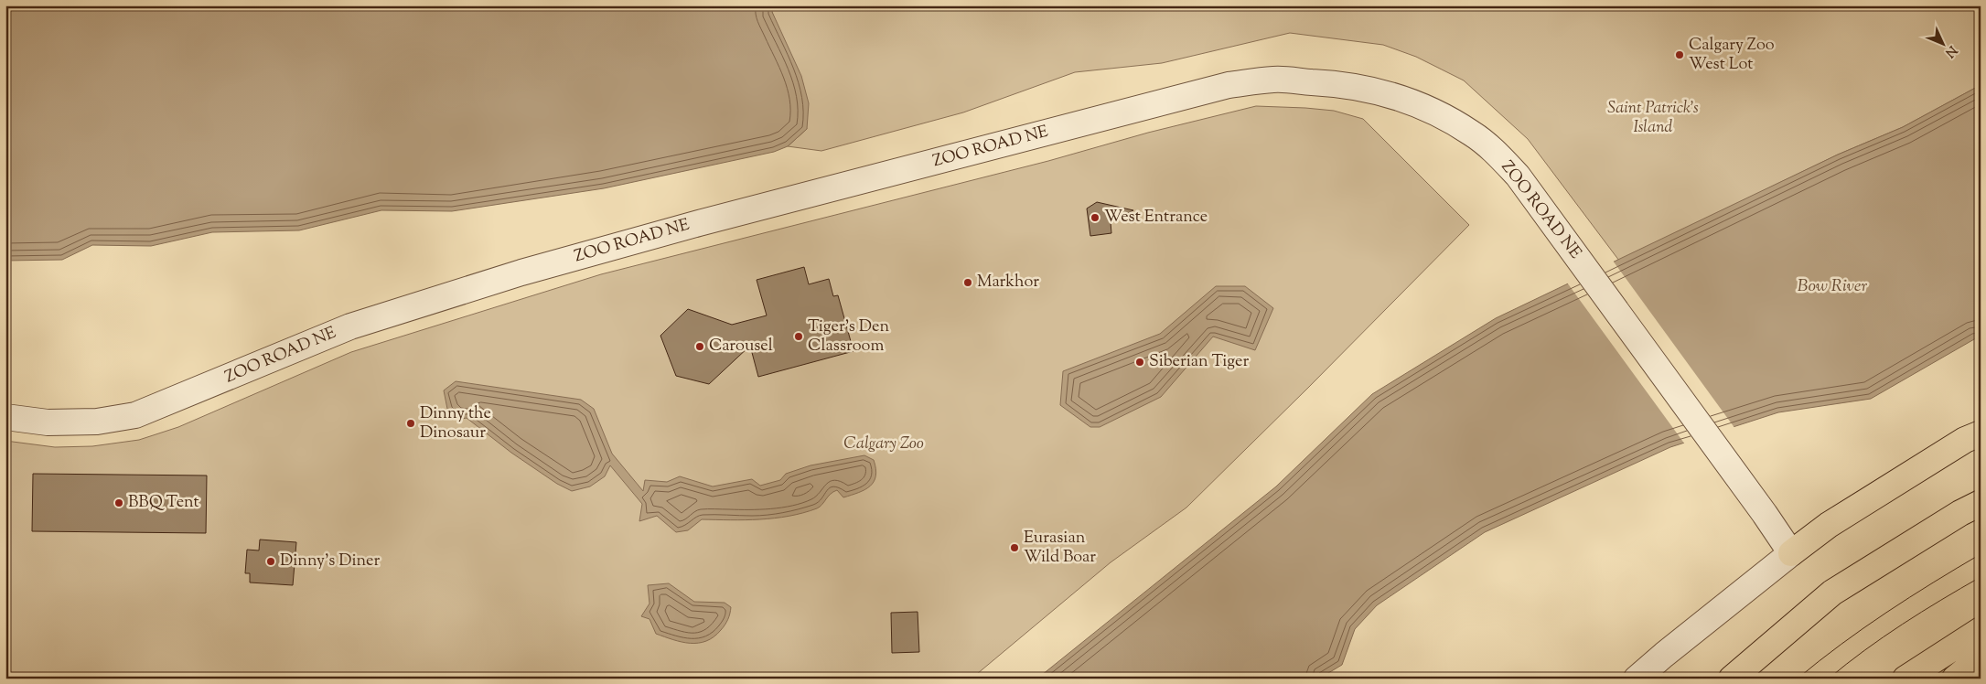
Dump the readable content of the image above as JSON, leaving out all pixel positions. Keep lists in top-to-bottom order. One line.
{"streets":{"street":["ZOO ROAD NE"]},"water":["Bow River"],"parks":["Saint Patrick's Island","Calgary Zoo"],"places":["Calgary Zoo West Lot","West Entrance","Markhor","Tiger's Den Classroom","Carousel","Siberian Tiger","Dinny the Dinosaur","BBQ Tent","Eurasian Wild Boar","Dinny's Diner"],"north":"bottom right"}
